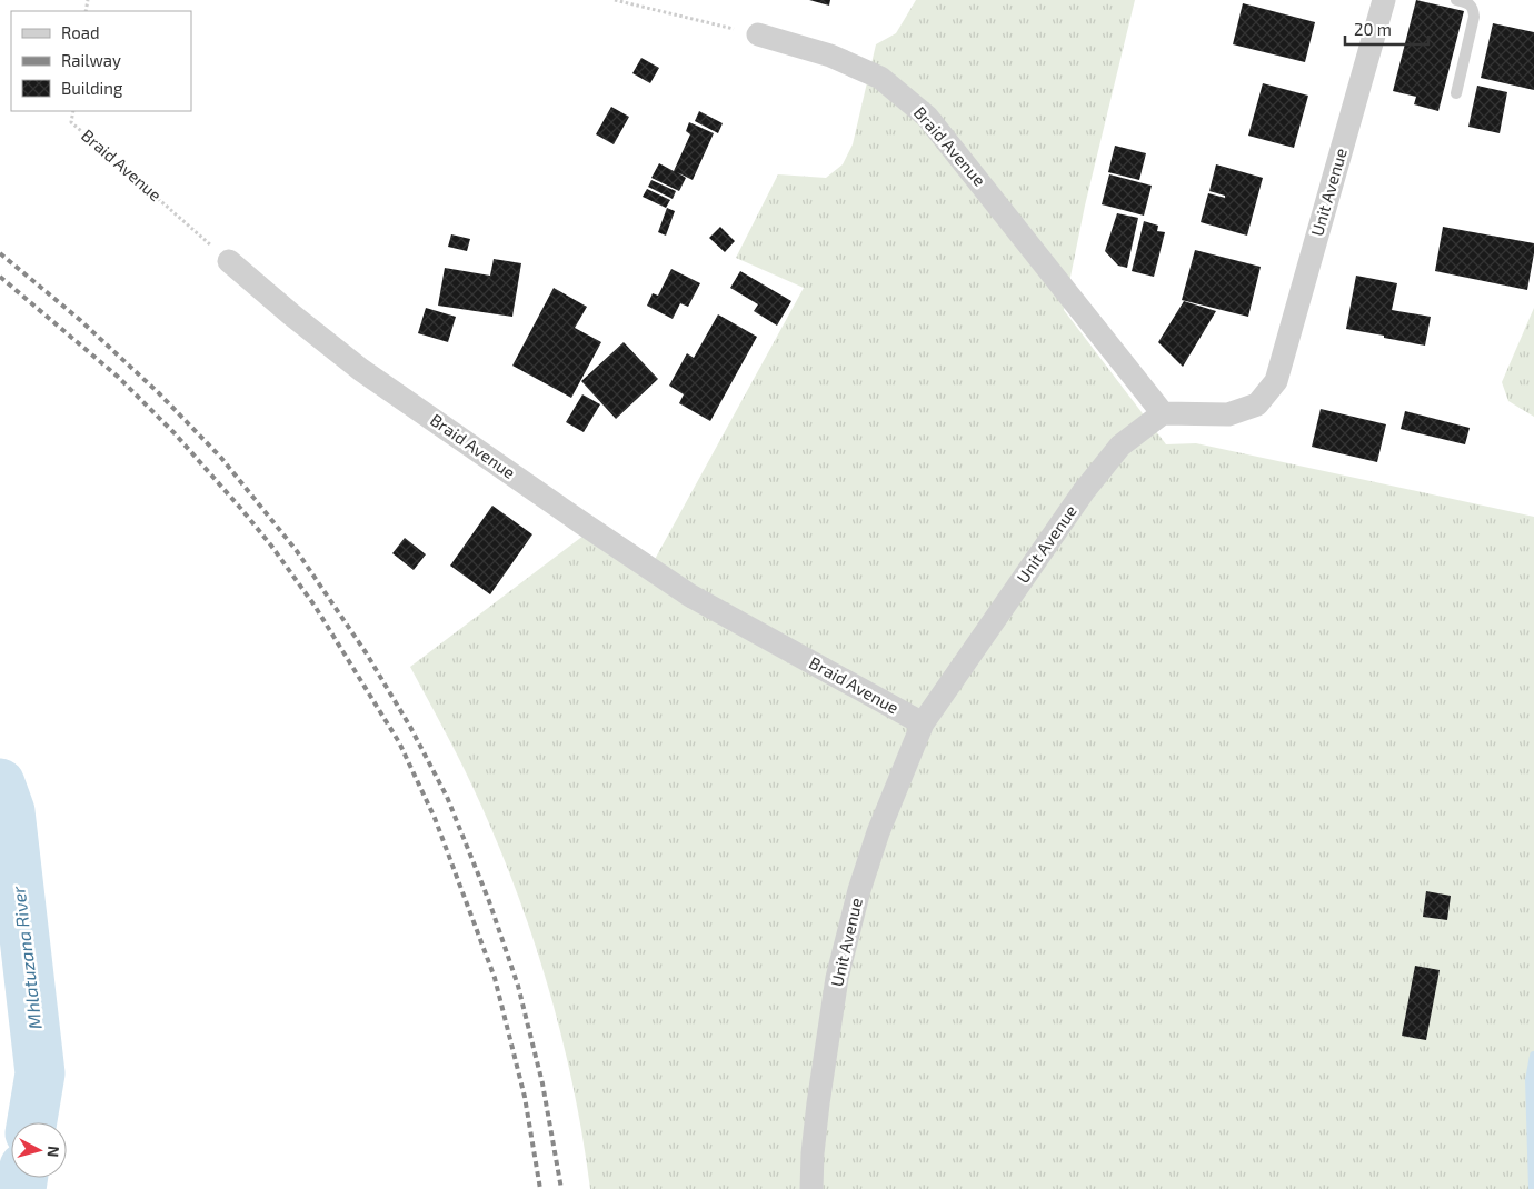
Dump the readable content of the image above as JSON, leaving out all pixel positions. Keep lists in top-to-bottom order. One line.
{"streets":{"street":["Braid Avenue","Unit Avenue"]},"crossings":[["Braid Avenue","Unit Avenue"]],"water":["Mhlatuzana River"],"legend":["Road","Railway","Building"],"scale_bar":"20 m","north":"right"}
